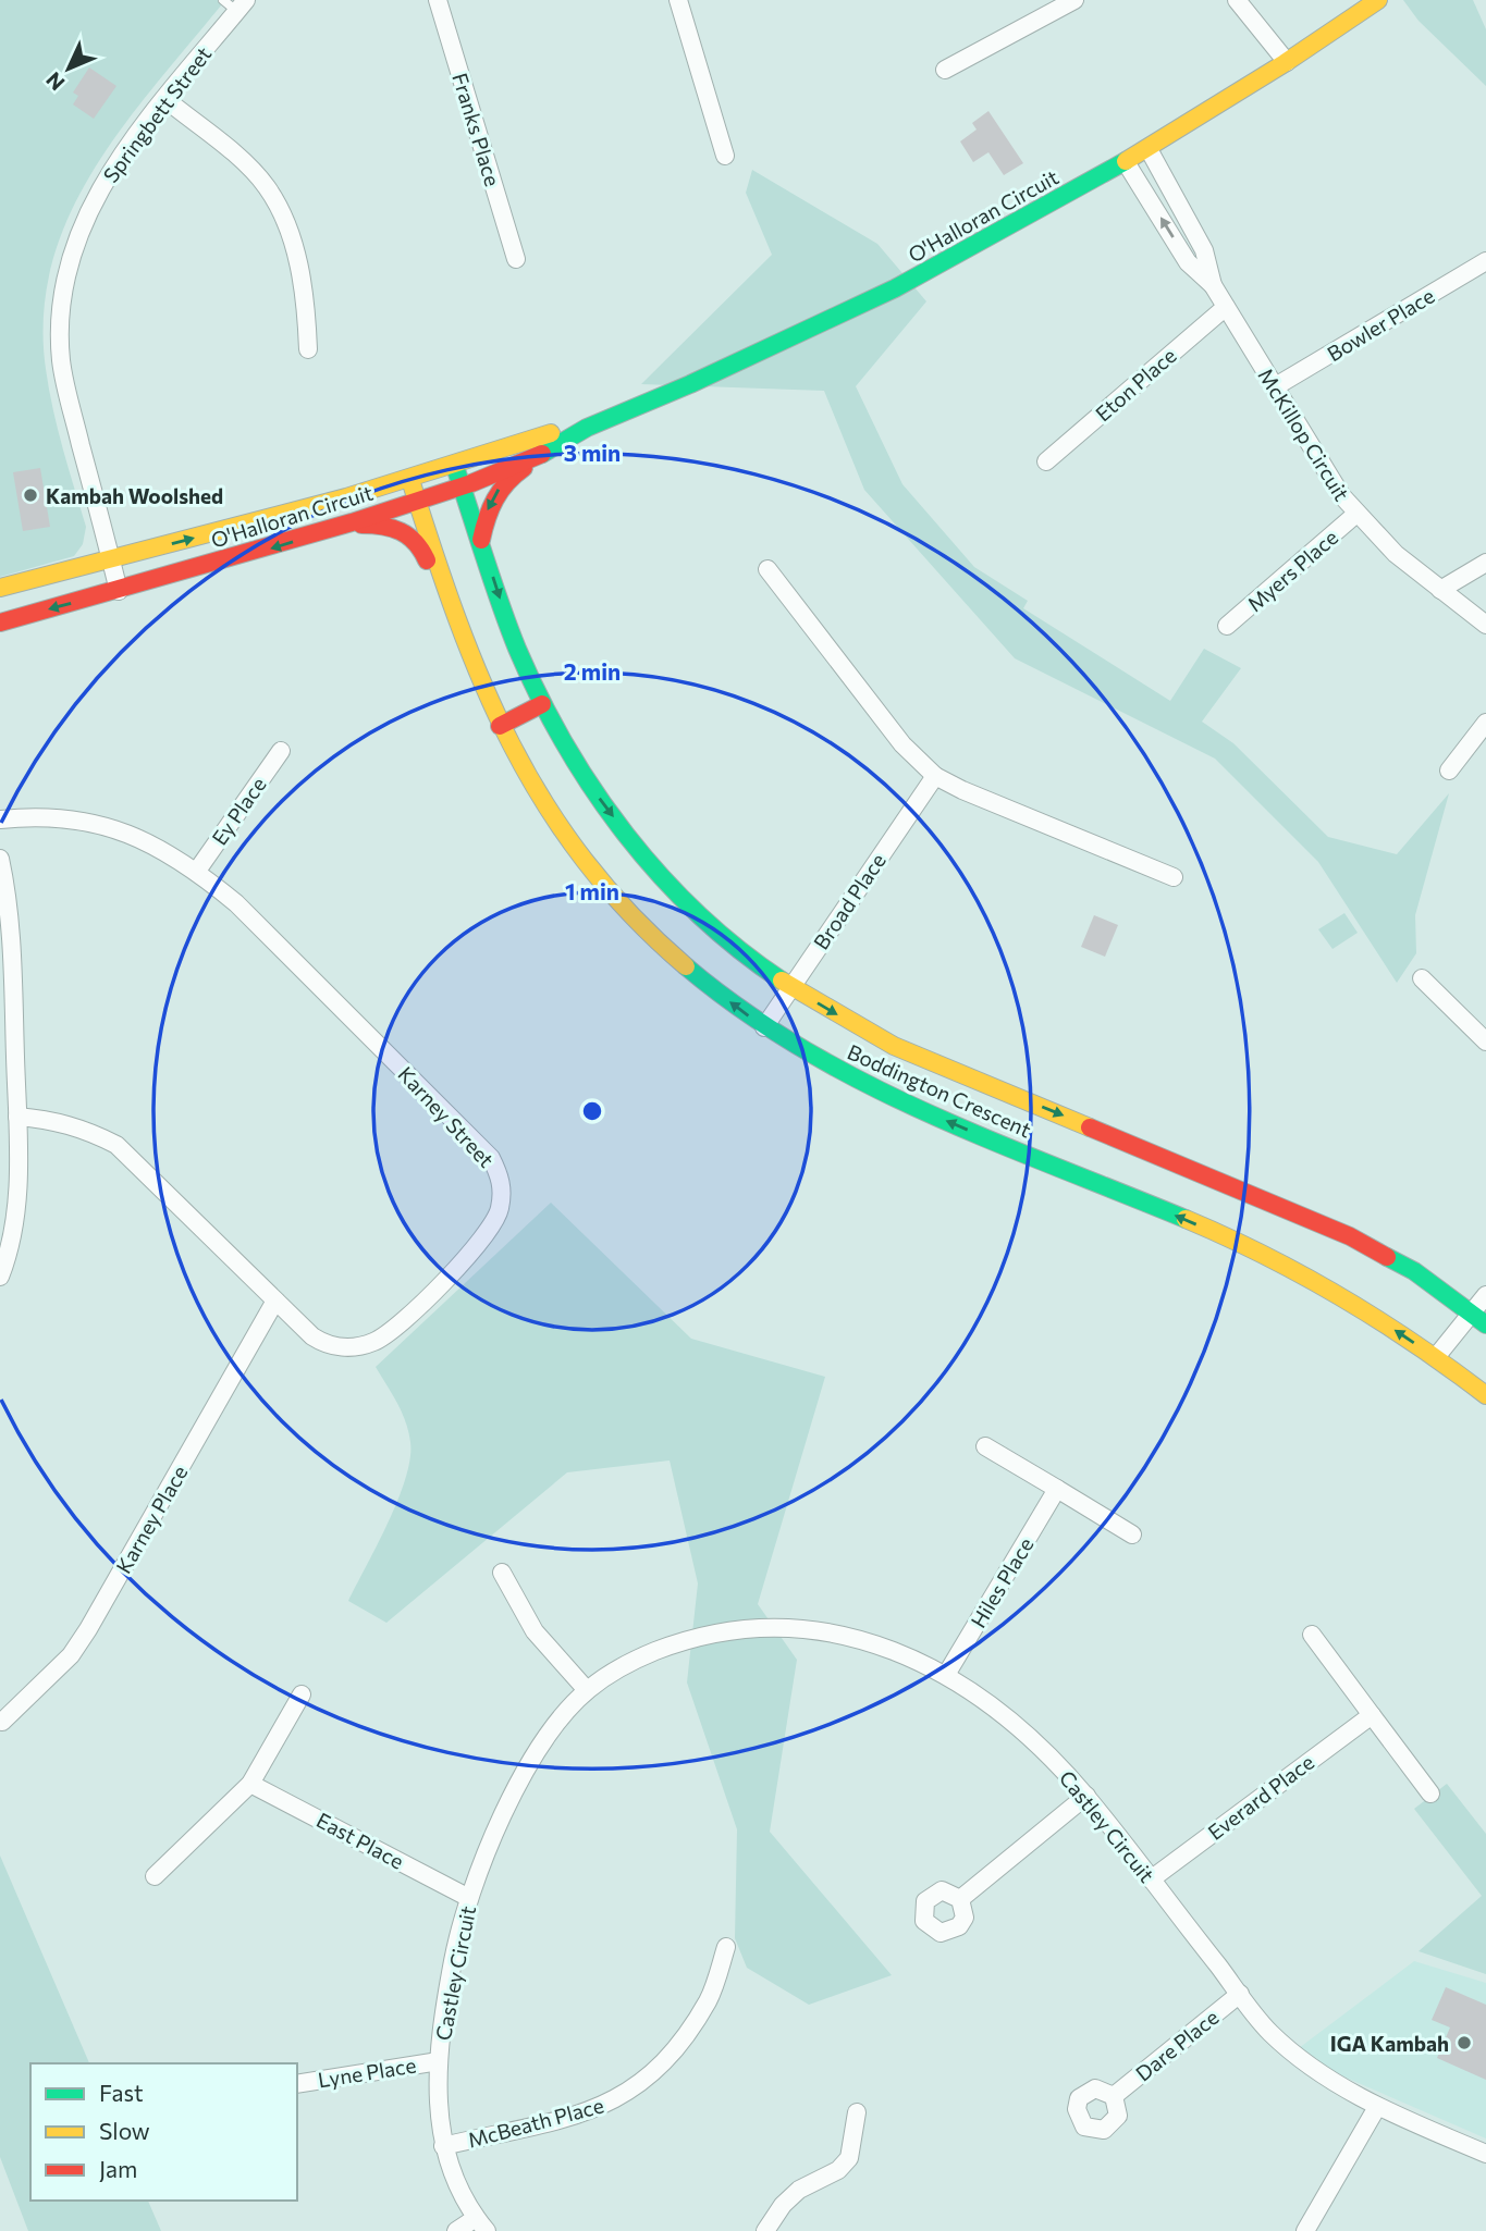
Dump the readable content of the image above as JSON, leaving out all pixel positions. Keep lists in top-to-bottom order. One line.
{"streets":{"street":["Springbett Street","Franks Place","O'Halloran Circuit","Bowler Place","Eton Place","McKillop Circuit","Myers Place","Ey Place","Broad Place","Boddington Crescent","Karney Street","Karney Place","Hiles Place","Everard Place","Castley Circuit","East Place","Dare Place","Lyne Place","McBeath Place"]},"crossings":[["Springbett Street","O'Halloran Circuit"],["O'Halloran Circuit","McKillop Circuit"],["O'Halloran Circuit","Boddington Crescent"],["Bowler Place","McKillop Circuit"],["Eton Place","McKillop Circuit"],["McKillop Circuit","Myers Place"],["Ey Place","Karney Street"],["Broad Place","Boddington Crescent"],["Karney Street","Karney Place"],["Hiles Place","Castley Circuit"],["Everard Place","Castley Circuit"],["Castley Circuit","East Place"],["Castley Circuit","Dare Place"],["Castley Circuit","Lyne Place"],["Castley Circuit","McBeath Place"]],"places":["Kambah Woolshed","IGA Kambah"],"legend":["Fast","Slow","Jam"],"north":"bottom left","rings":["3 min","2 min","1 min"]}
